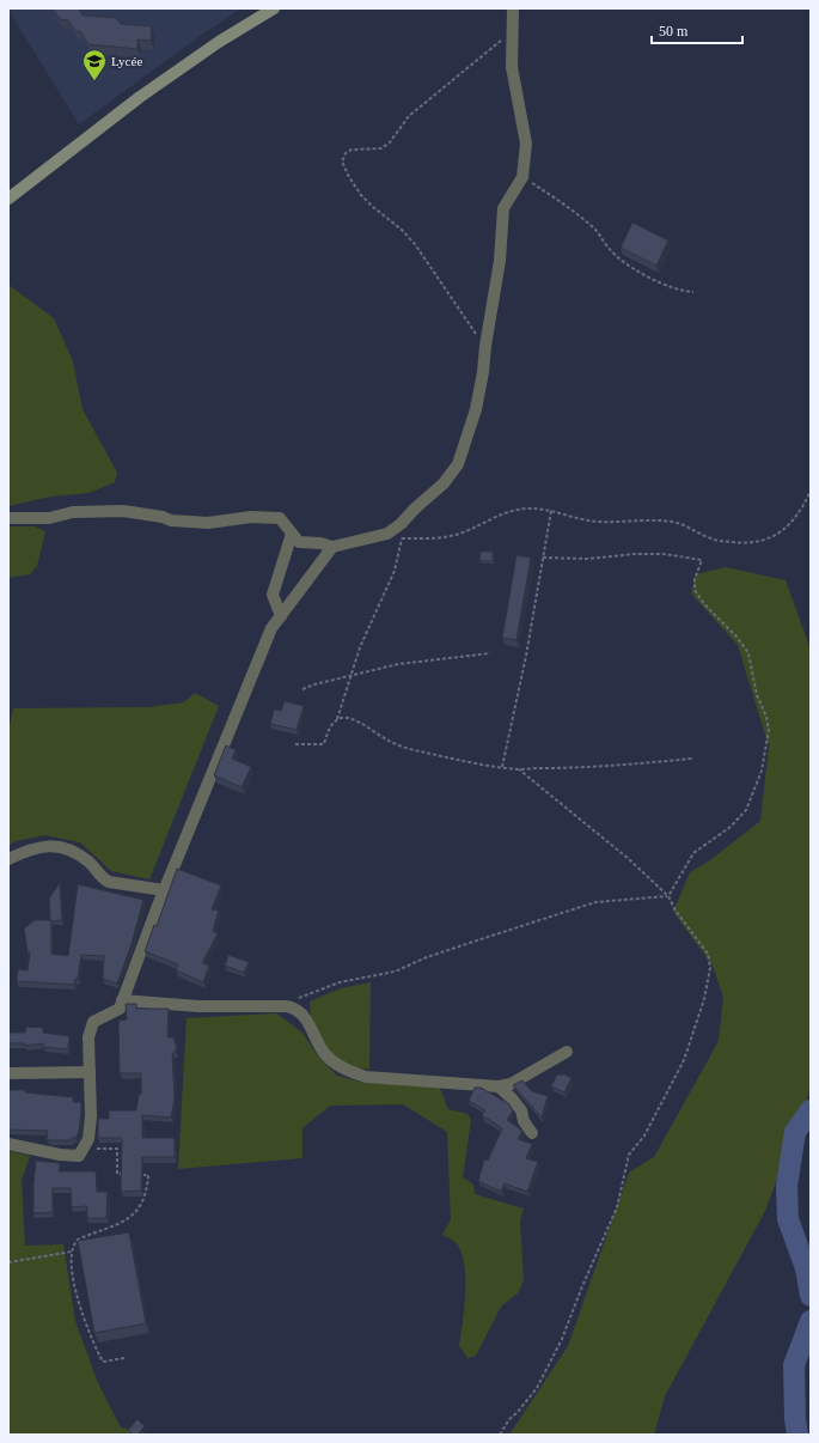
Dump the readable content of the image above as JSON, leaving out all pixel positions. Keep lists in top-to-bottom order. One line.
{"places":{"school or university":["Lycée"]},"scale_bar":"50 m"}
